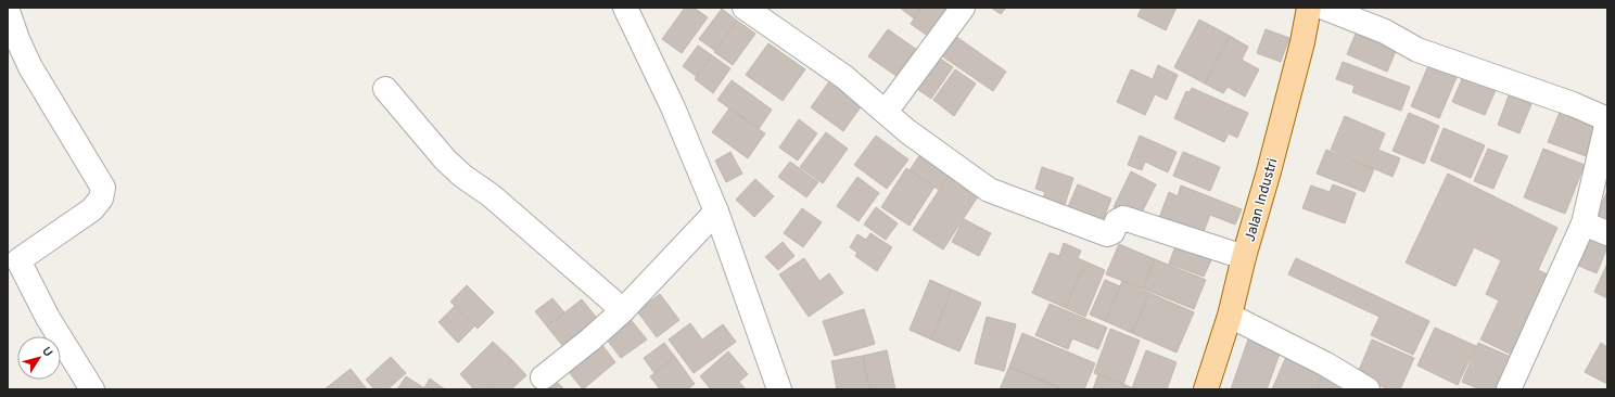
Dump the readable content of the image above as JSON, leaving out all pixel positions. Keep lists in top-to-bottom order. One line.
{"streets":{"main road":["Jalan Industri"]},"north":"top right"}
